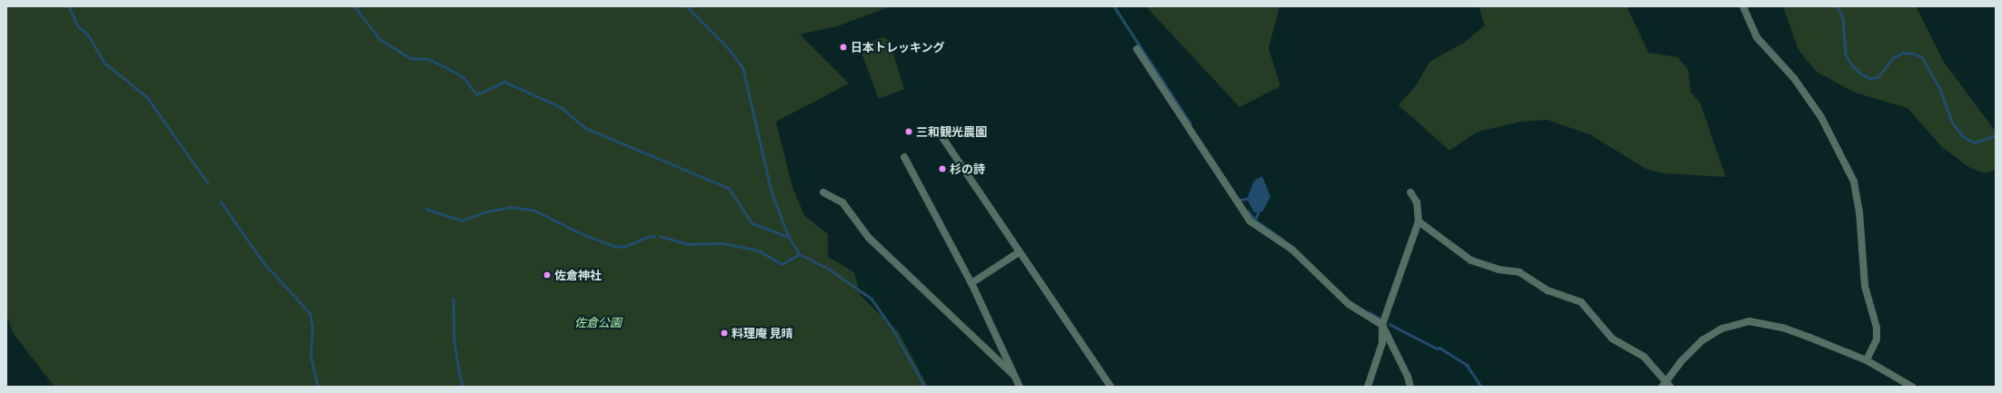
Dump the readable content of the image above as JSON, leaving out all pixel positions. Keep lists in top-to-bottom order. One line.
{"parks":["佐倉公園"],"places":["日本トレッキング","三和観光農園","杉の詩","佐倉神社","料理庵 見晴"]}
